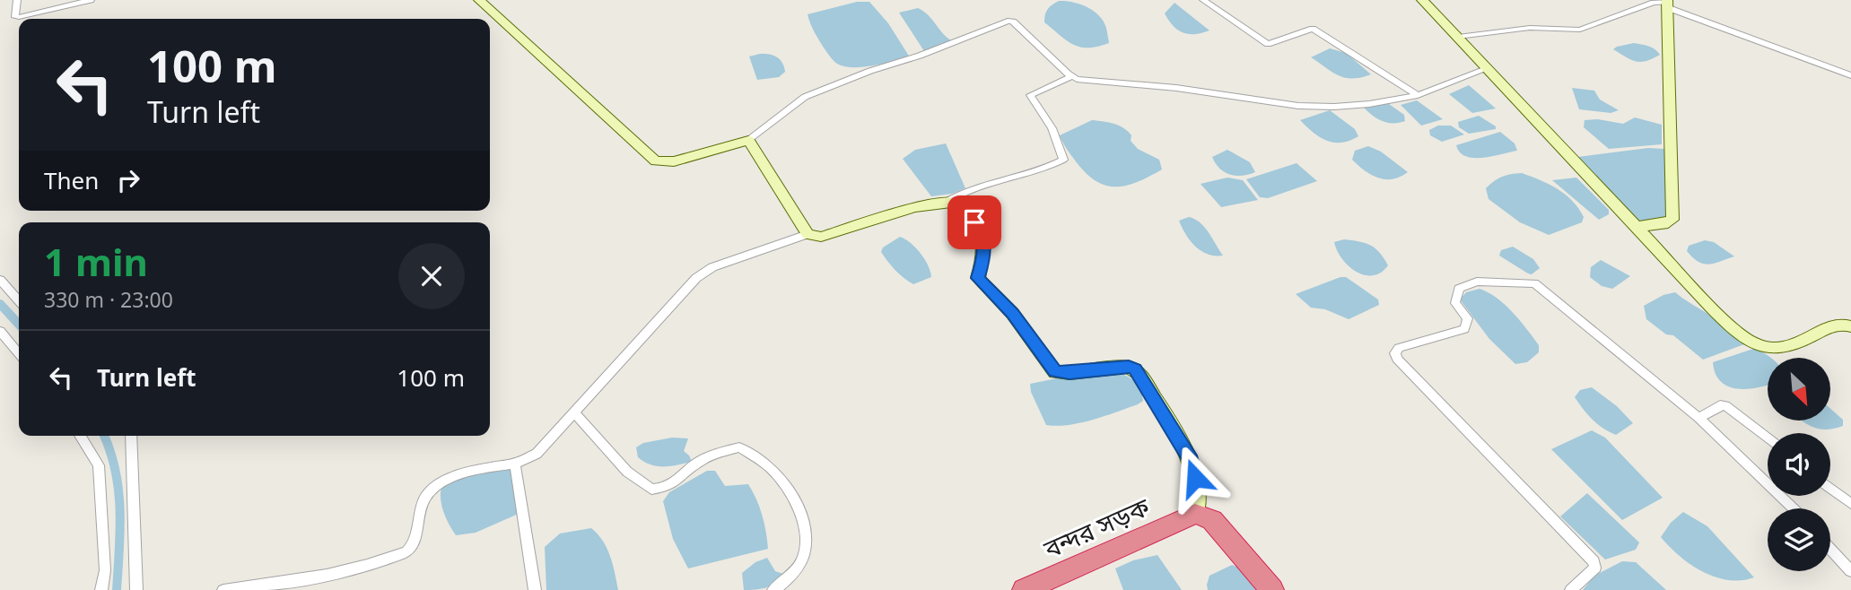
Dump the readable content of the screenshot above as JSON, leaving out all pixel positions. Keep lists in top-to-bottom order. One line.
{"streets":{"highway":["বন্দর সড়ক"]},"north":"bottom right","page":{"turn":["100 m","Turn left"],"then":"Then","heading":["1 min","330 m · 23:00"],"list":[{"name":"Turn left","value":"100 m"}]}}
